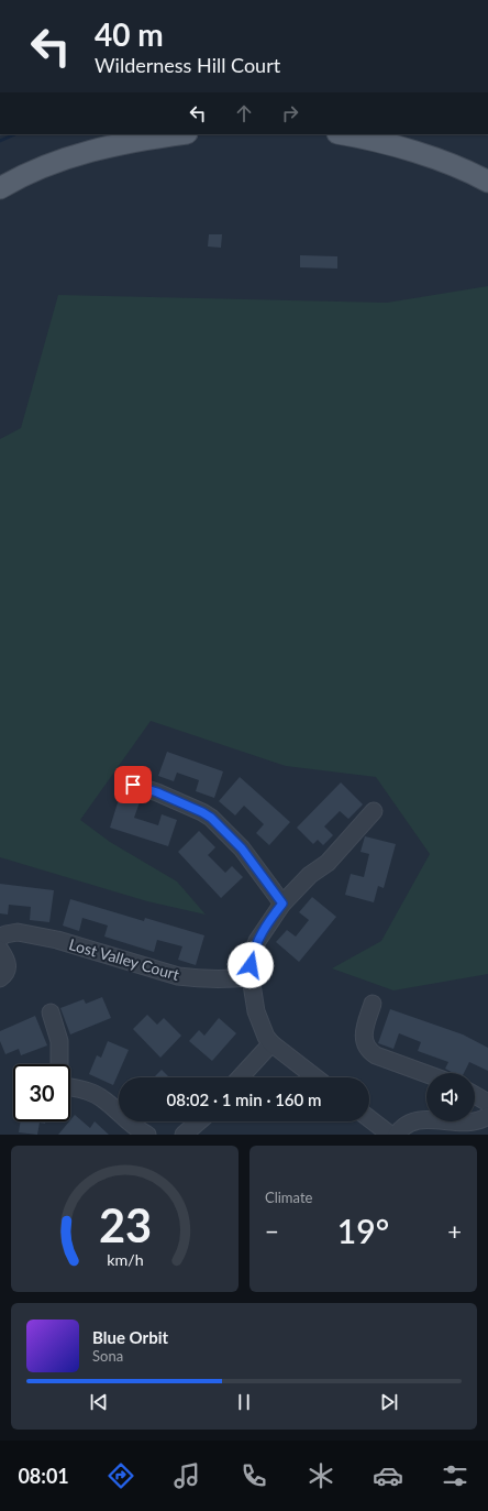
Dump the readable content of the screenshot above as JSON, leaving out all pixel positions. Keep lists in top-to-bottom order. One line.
{"streets":{"street":["Lost Valley Court"]},"page":{"turn":["40 m","Wilderness Hill Court"],"limit":"30","trip":"08:02 · 1 min · 160 m","tile":"Climate","heat":["−","19°","+"],"song":["Blue Orbit","Sona"],"tabs":"08:01","gauge":["23","km/h"]}}
